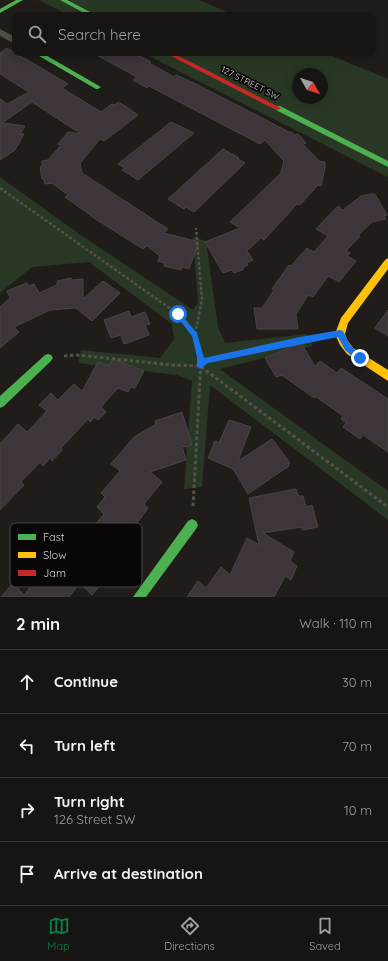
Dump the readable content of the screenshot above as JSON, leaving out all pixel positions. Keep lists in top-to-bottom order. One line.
{"streets":{"street":["127 STREET SW"]},"legend":["Fast","Slow","Jam"],"north":"bottom right","page":{"search":"Search here","heading":["2 min","Walk · 110 m"],"list":[["Continue","30 m"],["Turn left","70 m"],["Turn right","126 Street SW","10 m"],"Arrive at destination"],"nav":["Map","Directions","Saved"]}}
